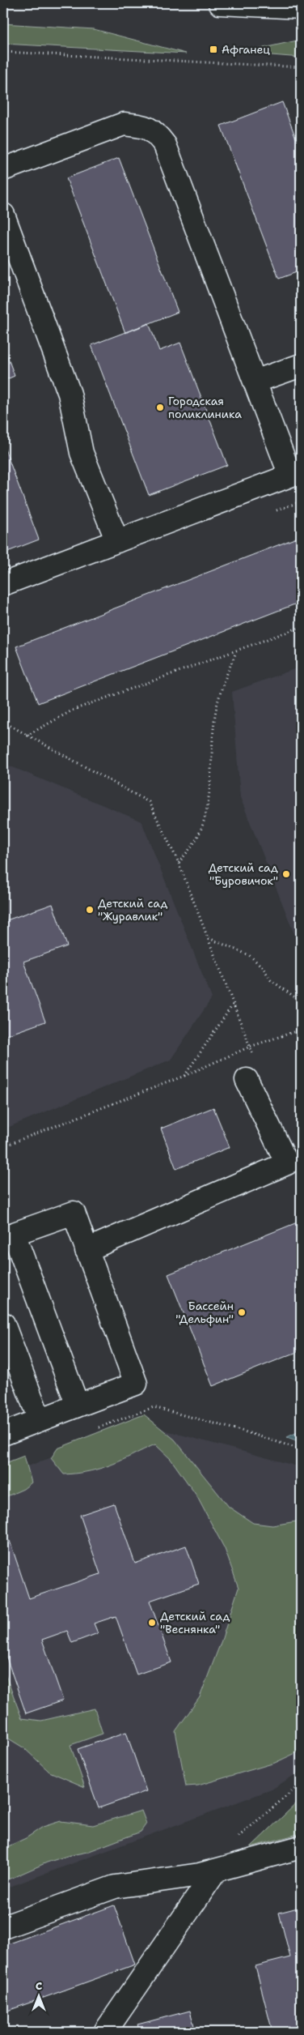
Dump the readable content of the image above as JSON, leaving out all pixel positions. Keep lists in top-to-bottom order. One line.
{"places":{"transit":["Афганец"],"other":["Городская поликлиника","Детский сад \"Буровичок\"","Детский сад \"Журавлик\"","Бассейн \"Дельфин\"","Детский сад \"Веснянка\""]},"north":"top"}
